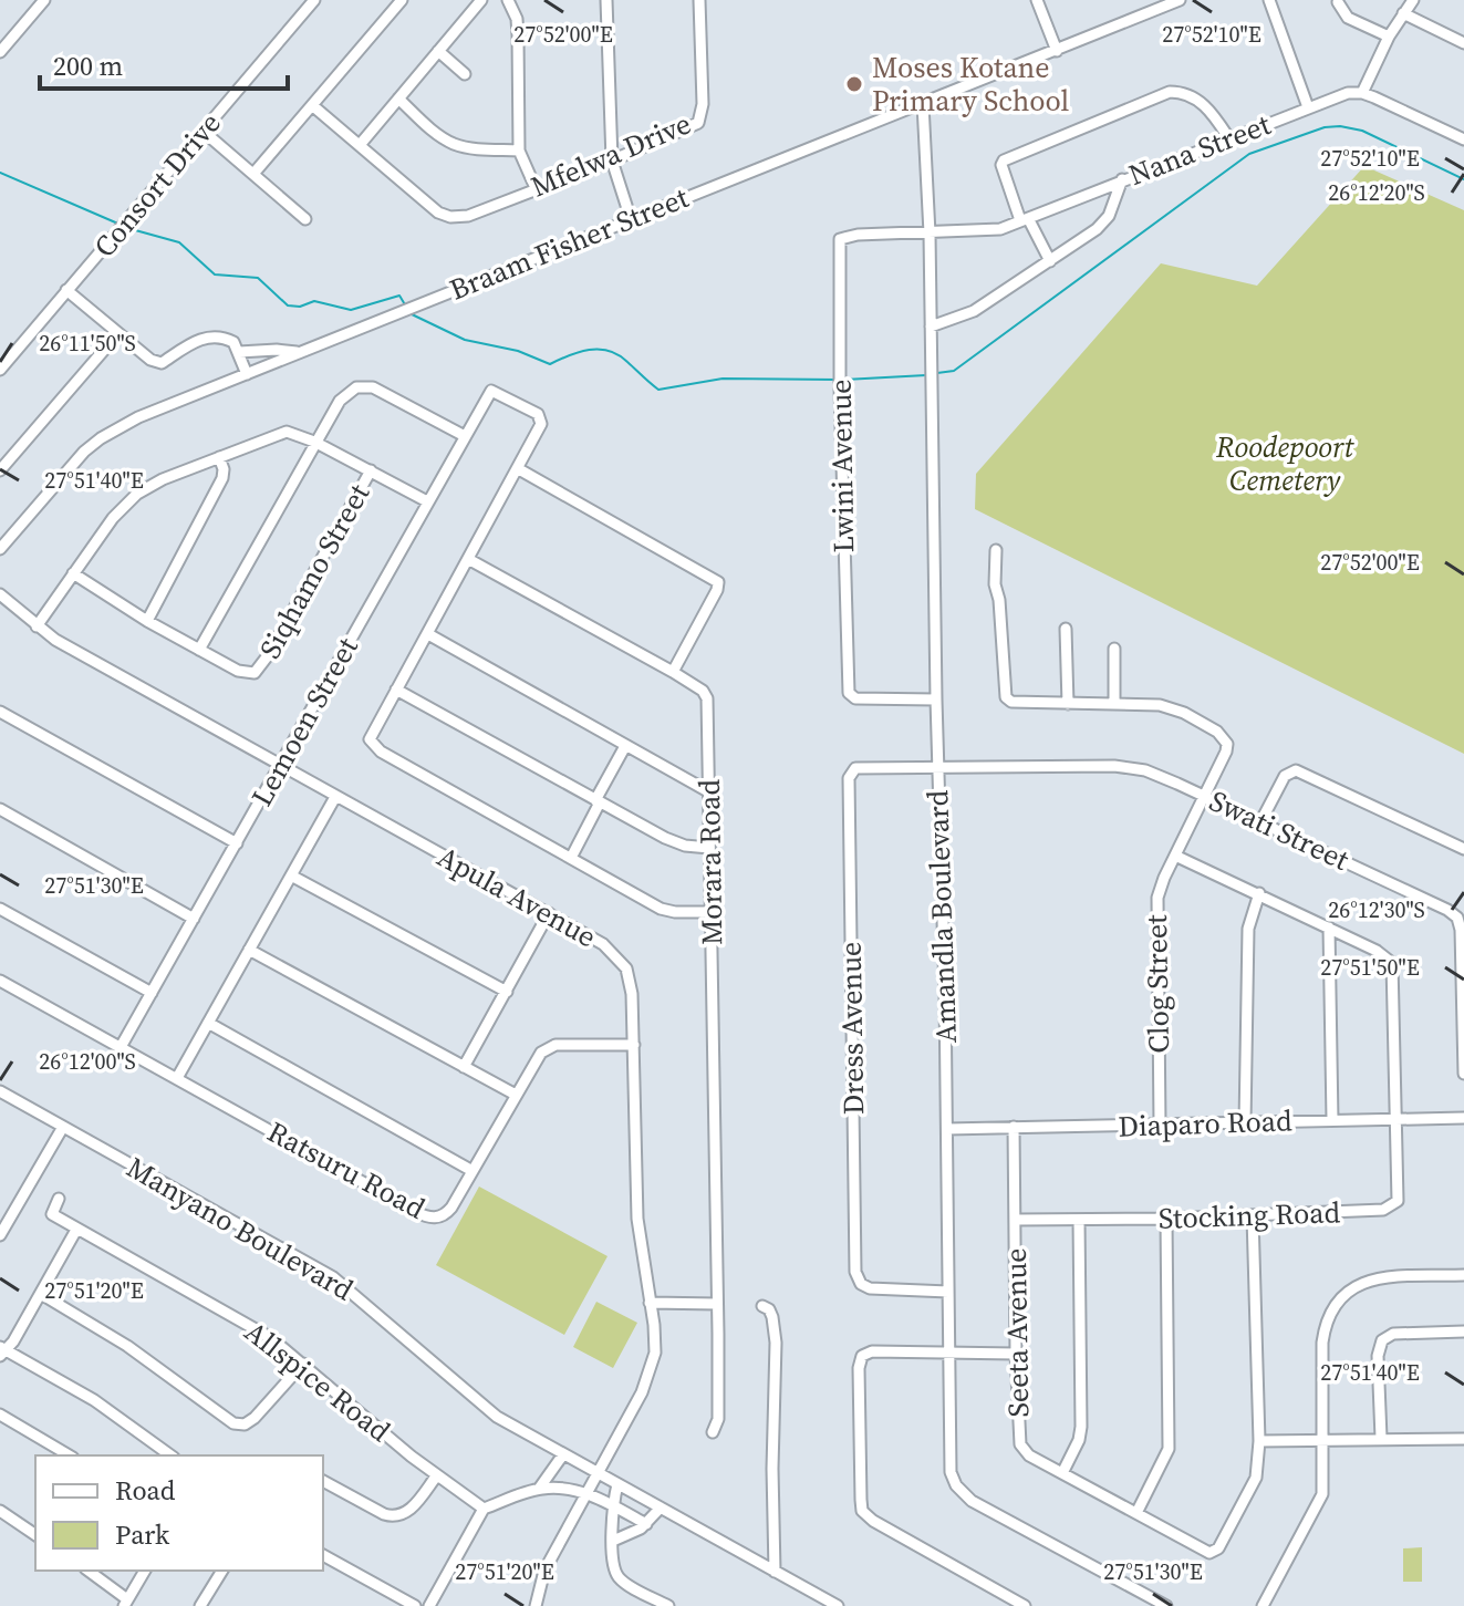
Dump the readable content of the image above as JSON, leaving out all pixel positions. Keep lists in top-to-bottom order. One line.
{"streets":{"street":["Nana Street","Mfelwa Drive","Consort Drive","Braam Fisher Street","Lwini Avenue","Siqhamo Street","Lemoen Street","Swati Street","Morara Road","Apula Avenue","Amandla Boulevard","Clog Street","Dress Avenue","Diaparo Road","Ratsuru Road","Stocking Road","Manyano Boulevard","Seeta Avenue","Allspice Road"]},"crossings":[["Nana Street","Lwini Avenue"],["Nana Street","Amandla Boulevard"],["Braam Fisher Street","Amandla Boulevard"],["Lwini Avenue","Amandla Boulevard"],["Lemoen Street","Apula Avenue"],["Lemoen Street","Ratsuru Road"],["Swati Street","Amandla Boulevard"],["Swati Street","Clog Street"],["Swati Street","Dress Avenue"],["Apula Avenue","Ratsuru Road"],["Apula Avenue","Manyano Boulevard"],["Amandla Boulevard","Dress Avenue"],["Amandla Boulevard","Diaparo Road"],["Clog Street","Diaparo Road"],["Diaparo Road","Stocking Road"],["Diaparo Road","Seeta Avenue"],["Stocking Road","Seeta Avenue"]],"parks":["Roodepoort Cemetery"],"places":["Moses Kotane Primary School"],"legend":["Road","Park"],"scale_bar":"200 m","coordinates":["27°52'00\"E","27°52'10\"E","26°12'20\"S","26°11'50\"S","27°51'40\"E","27°51'30\"E","26°12'30\"S","27°51'50\"E","26°12'00\"S","27°51'20\"E"]}
